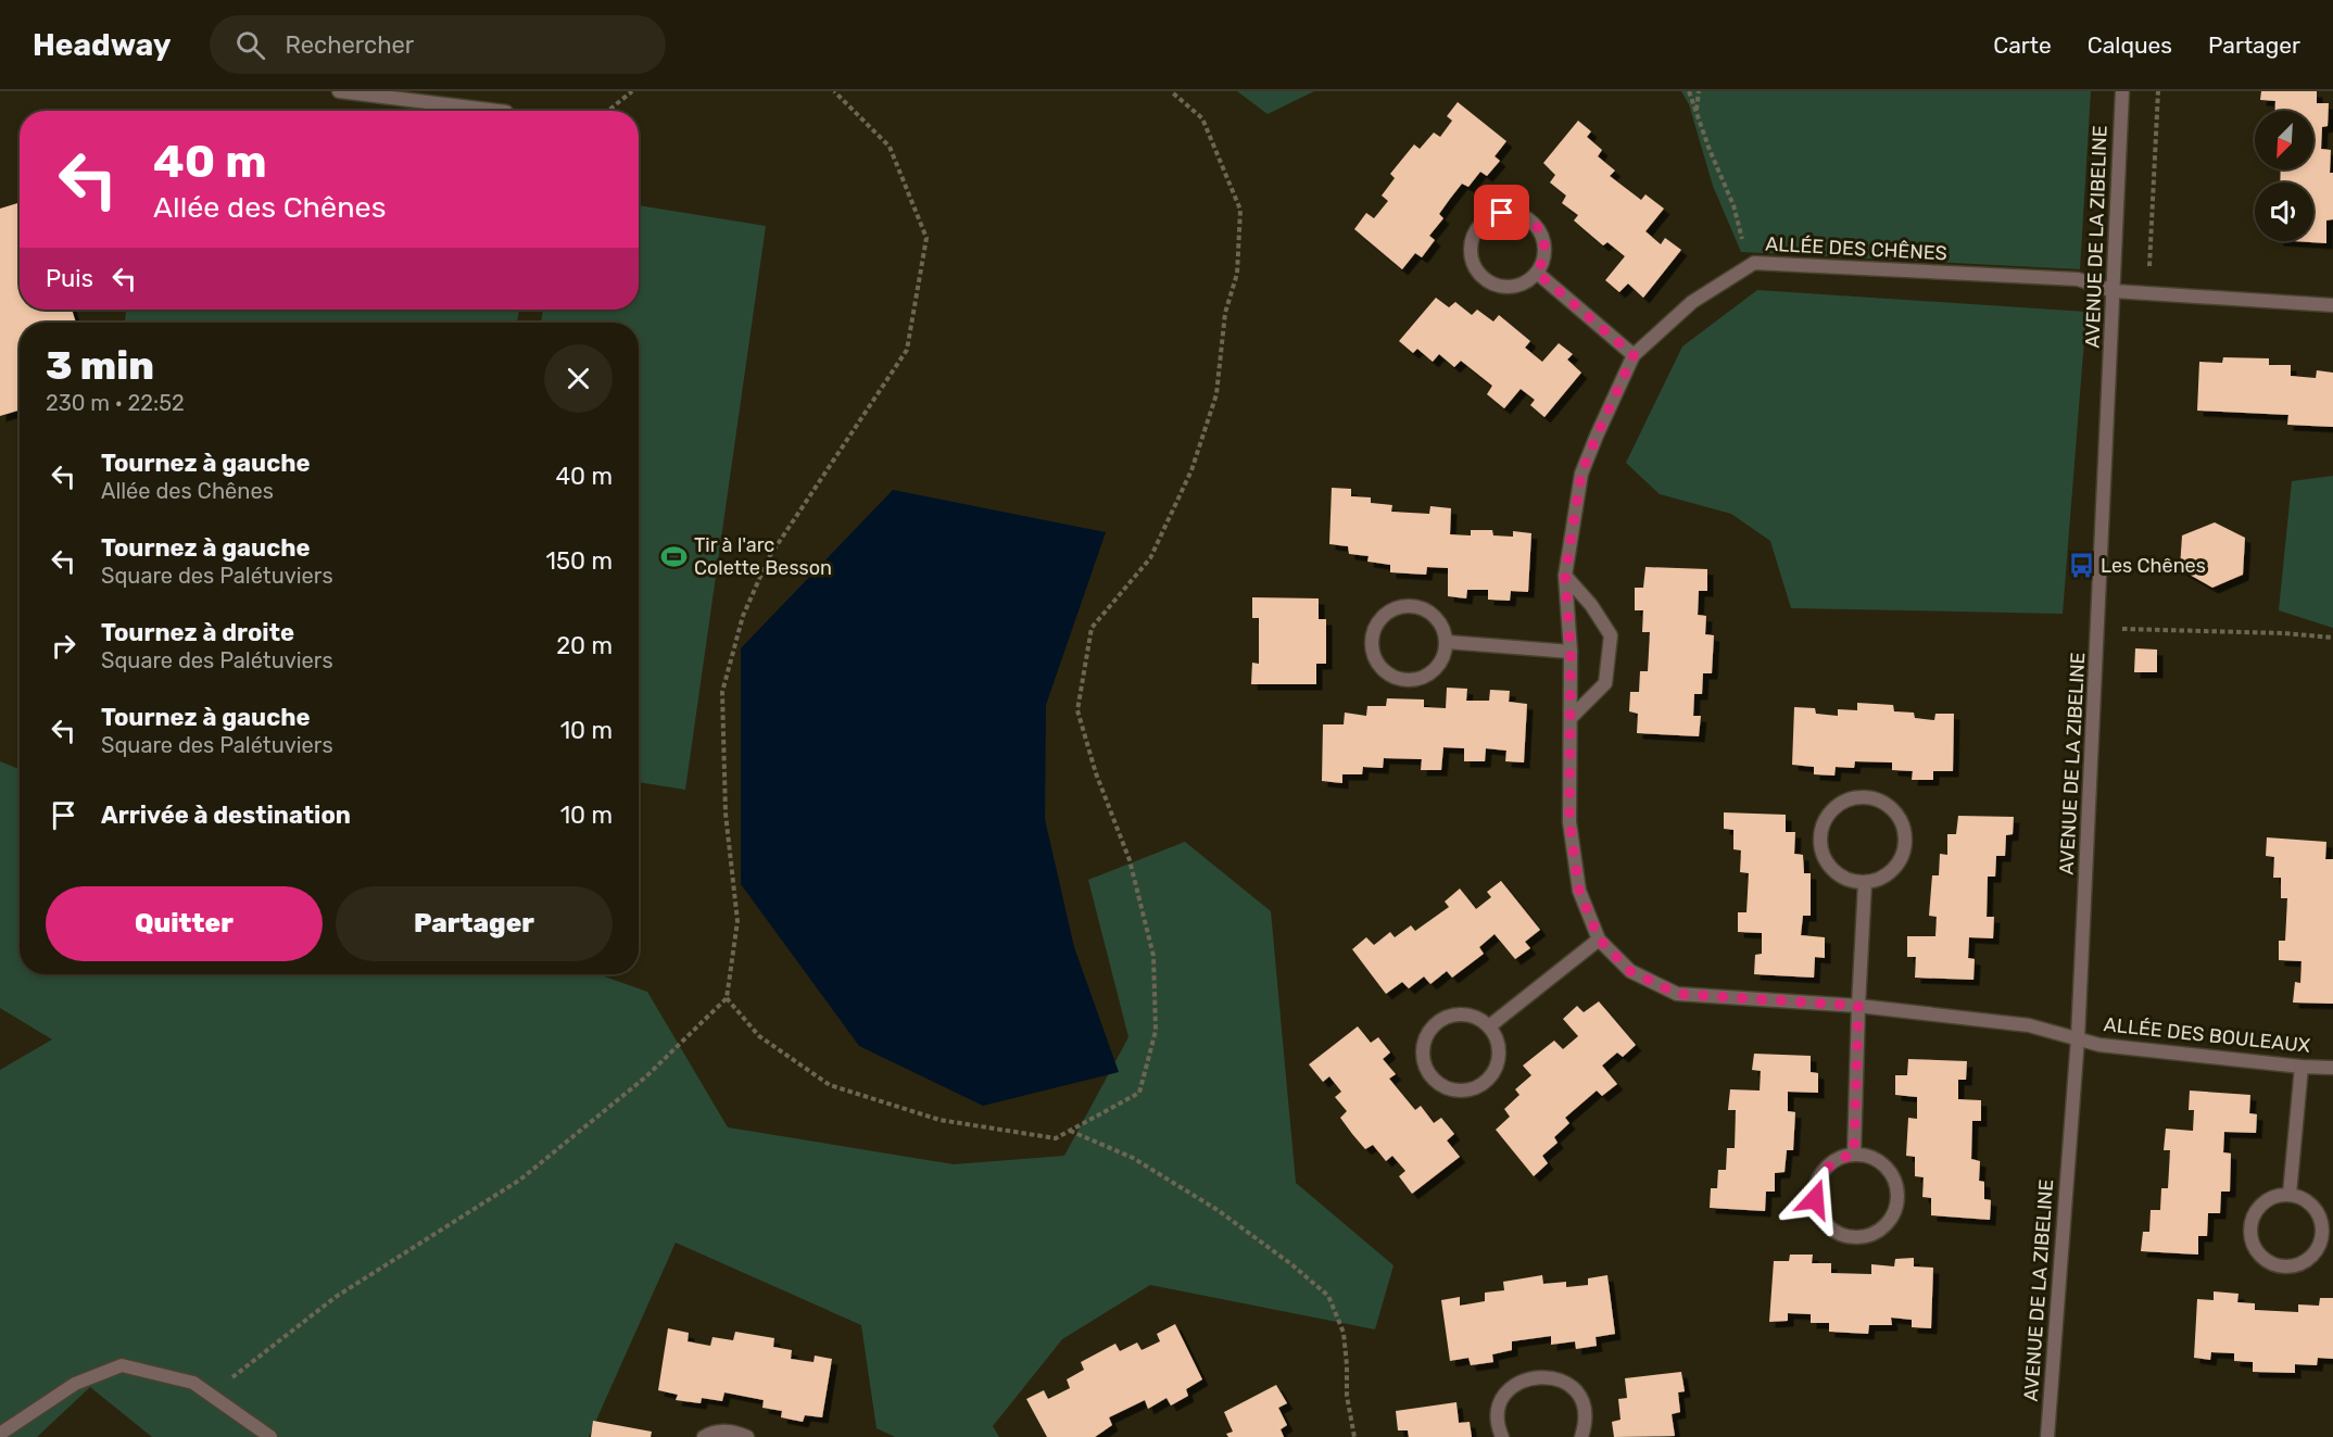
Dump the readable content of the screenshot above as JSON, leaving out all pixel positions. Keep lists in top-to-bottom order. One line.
{"streets":{"street":["AVENUE DE LA ZIBELINE","ALLÉE DES CHÊNES","ALLÉE DES BOULEAUX"]},"crossings":[["AVENUE DE LA ZIBELINE","ALLÉE DES CHÊNES"],["AVENUE DE LA ZIBELINE","ALLÉE DES BOULEAUX"],["ALLÉE DES CHÊNES","ALLÉE DES BOULEAUX"]],"places":{"sports":["Tir à l'arc Colette Besson"],"bus stop":["Les Chênes"]},"north":"bottom left","page":{"header":"Headway","search":"Rechercher","nav":["Carte","Calques","Partager"],"turn":["40 m","Allée des Chênes"],"then":"Puis","heading":["3 min","230 m · 22:52"],"list":[{"name":"Tournez à gauche","note":"Allée des Chênes","value":"40 m"},{"name":"Tournez à gauche","note":"Square des Palétuviers","value":"150 m"},{"name":"Tournez à droite","note":"Square des Palétuviers","value":"20 m"},{"name":"Tournez à gauche","note":"Square des Palétuviers","value":"10 m"},{"name":"Arrivée à destination","value":"10 m"}],"buttons":["Quitter","Partager"]}}
